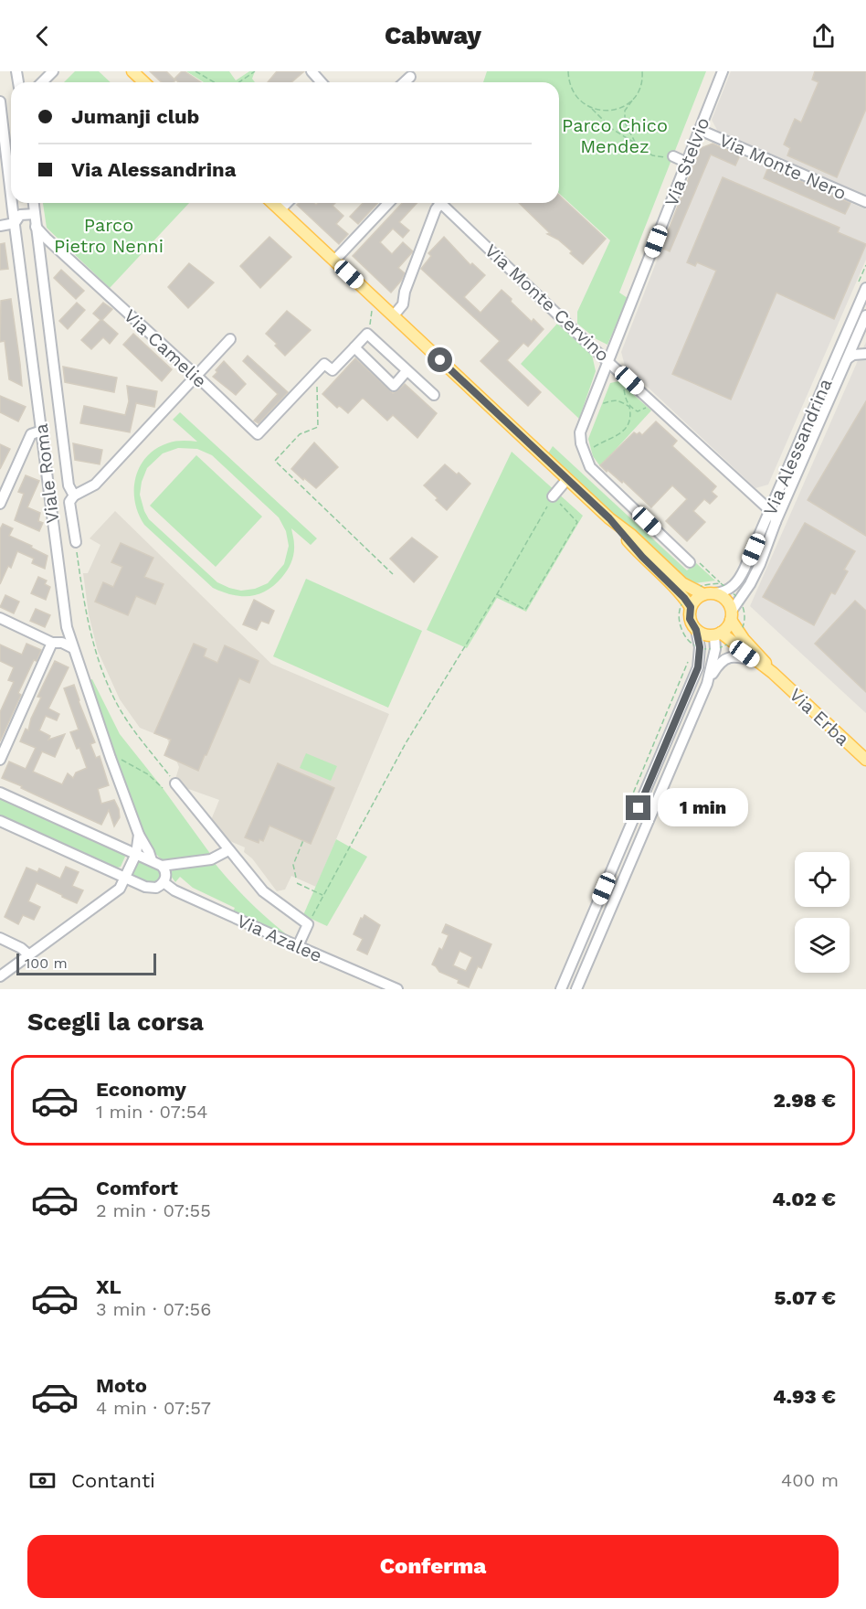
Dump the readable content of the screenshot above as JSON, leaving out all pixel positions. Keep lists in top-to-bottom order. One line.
{"streets":{"main road":["Via Erba"],"street":["Via Stelvio","Via Monte Nero","Via Monte Cervino","Via Camelie","Via Alessandrina","Viale Roma","Via Azalee"]},"crossings":[["Via Stelvio","Via Monte Nero"],["Via Stelvio","Via Monte Cervino"],["Via Monte Cervino","Via Alessandrina"],["Via Camelie","Viale Roma"],["Via Alessandrina","Via Erba"]],"parks":["Parco Chico Mendez","Parco Pietro Nenni"],"scale_bar":"100 m","page":{"header":"Cabway","banner":["Jumanji club","Via Alessandrina"],"bubble":"1 min","scale":"100 m","heading":"Scegli la corsa","list":[{"name":"Economy","note":"1 min · 07:54","value":"2.98 €"},{"name":"Comfort","note":"2 min · 07:55","value":"4.02 €"},{"name":"XL","note":"3 min · 07:56","value":"5.07 €"},{"name":"Moto","note":"4 min · 07:57","value":"4.93 €"}],"pay":["Contanti","400 m"],"buttons":"Conferma"}}
